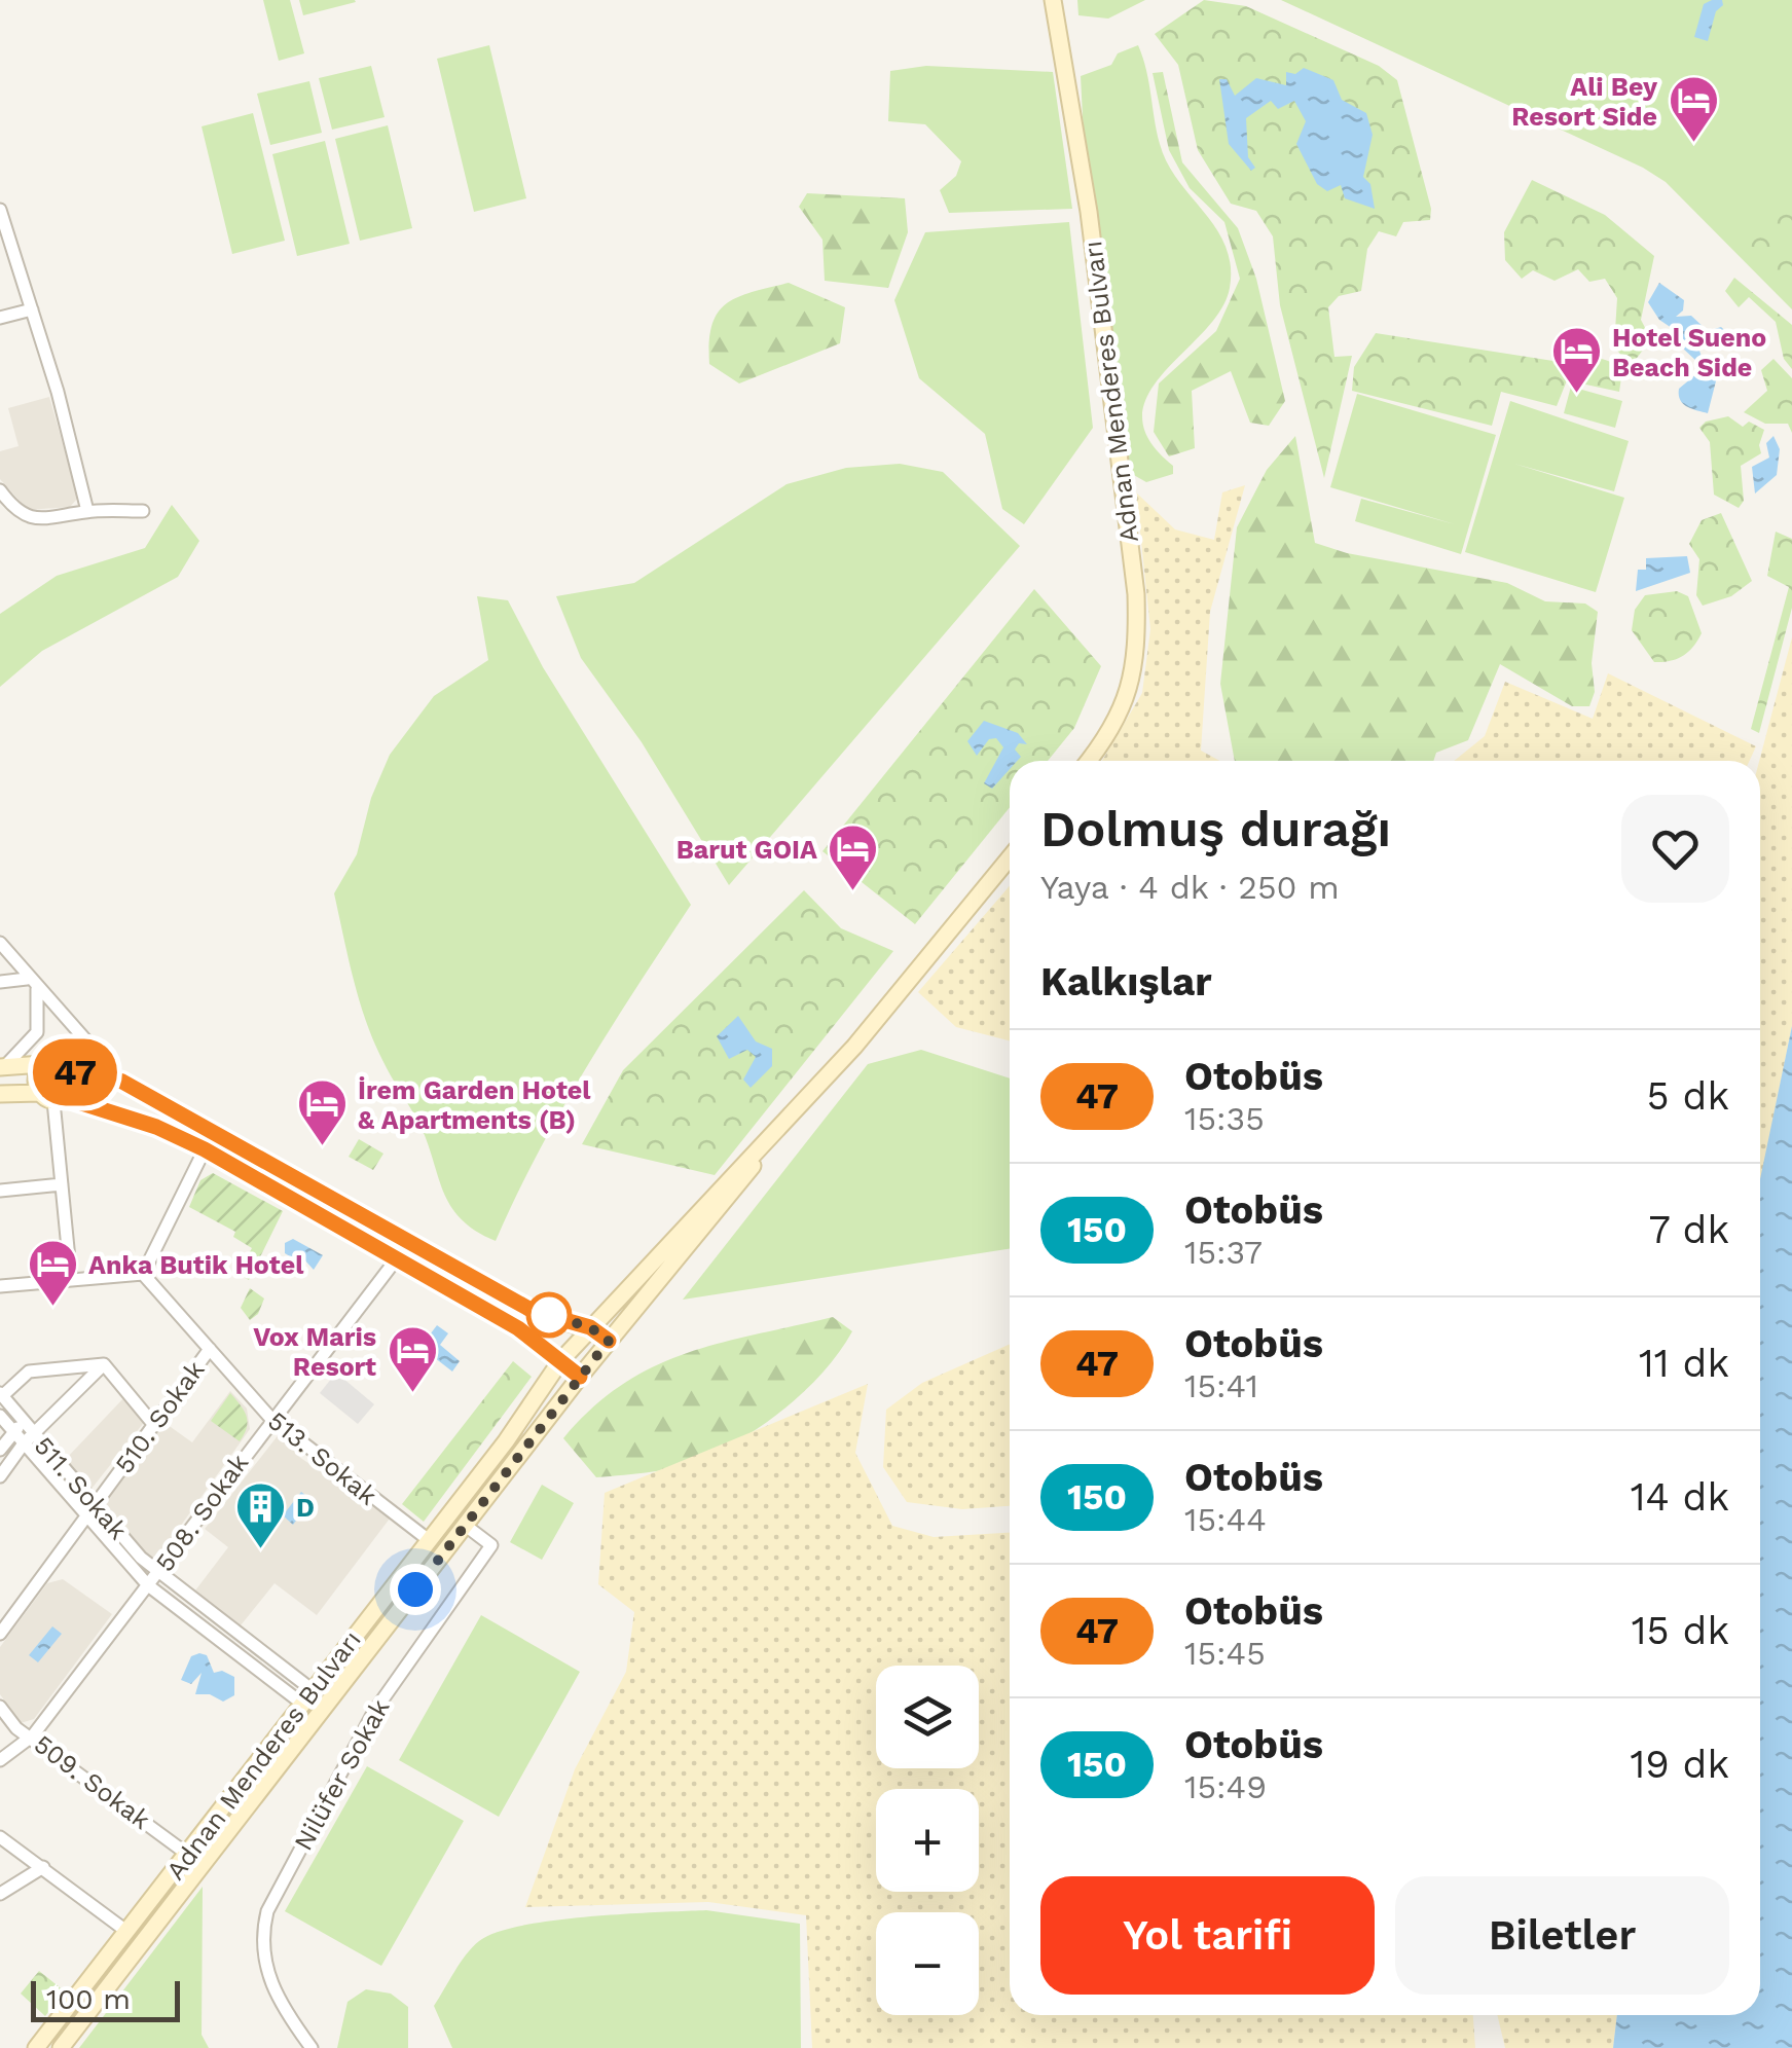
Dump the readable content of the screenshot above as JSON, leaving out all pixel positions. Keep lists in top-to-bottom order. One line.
{"streets":{"main road":["Adnan Menderes Bulvarı"],"street":["510. Sokak","513. Sokak","511. Sokak","508. Sokak","Nilüfer Sokak","509. Sokak"]},"crossings":[["Adnan Menderes Bulvarı","513. Sokak"],["Adnan Menderes Bulvarı","511. Sokak"],["Adnan Menderes Bulvarı","Nilüfer Sokak"],["Adnan Menderes Bulvarı","509. Sokak"],["510. Sokak","513. Sokak"],["510. Sokak","511. Sokak"],["513. Sokak","508. Sokak"],["511. Sokak","508. Sokak"],["508. Sokak","509. Sokak"]],"places":{"hotel":["Ali Bey Resort Side","Hotel Sueno Beach Side","Barut GOIA","İrem Garden Hotel & Apartments (B)","Anka Butik Hotel","Vox Maris Resort"],"building":["D"]},"lines":["bus line 47"],"scale_bar":"100 m","page":{"on_map":"47","heading":[["Dolmuş durağı","Yaya · 4 dk · 250 m"],"Kalkışlar"],"list":[{"mark":"47","name":"Otobüs","note":"15:35","value":"5 dk"},{"mark":"150","name":"Otobüs","note":"15:37","value":"7 dk"},{"mark":"47","name":"Otobüs","note":"15:41","value":"11 dk"},{"mark":"150","name":"Otobüs","note":"15:44","value":"14 dk"},{"mark":"47","name":"Otobüs","note":"15:45","value":"15 dk"},{"mark":"150","name":"Otobüs","note":"15:49","value":"19 dk"}],"map_buttons":["+","−"],"buttons":["Yol tarifi","Biletler"],"scale":"100 m"}}
